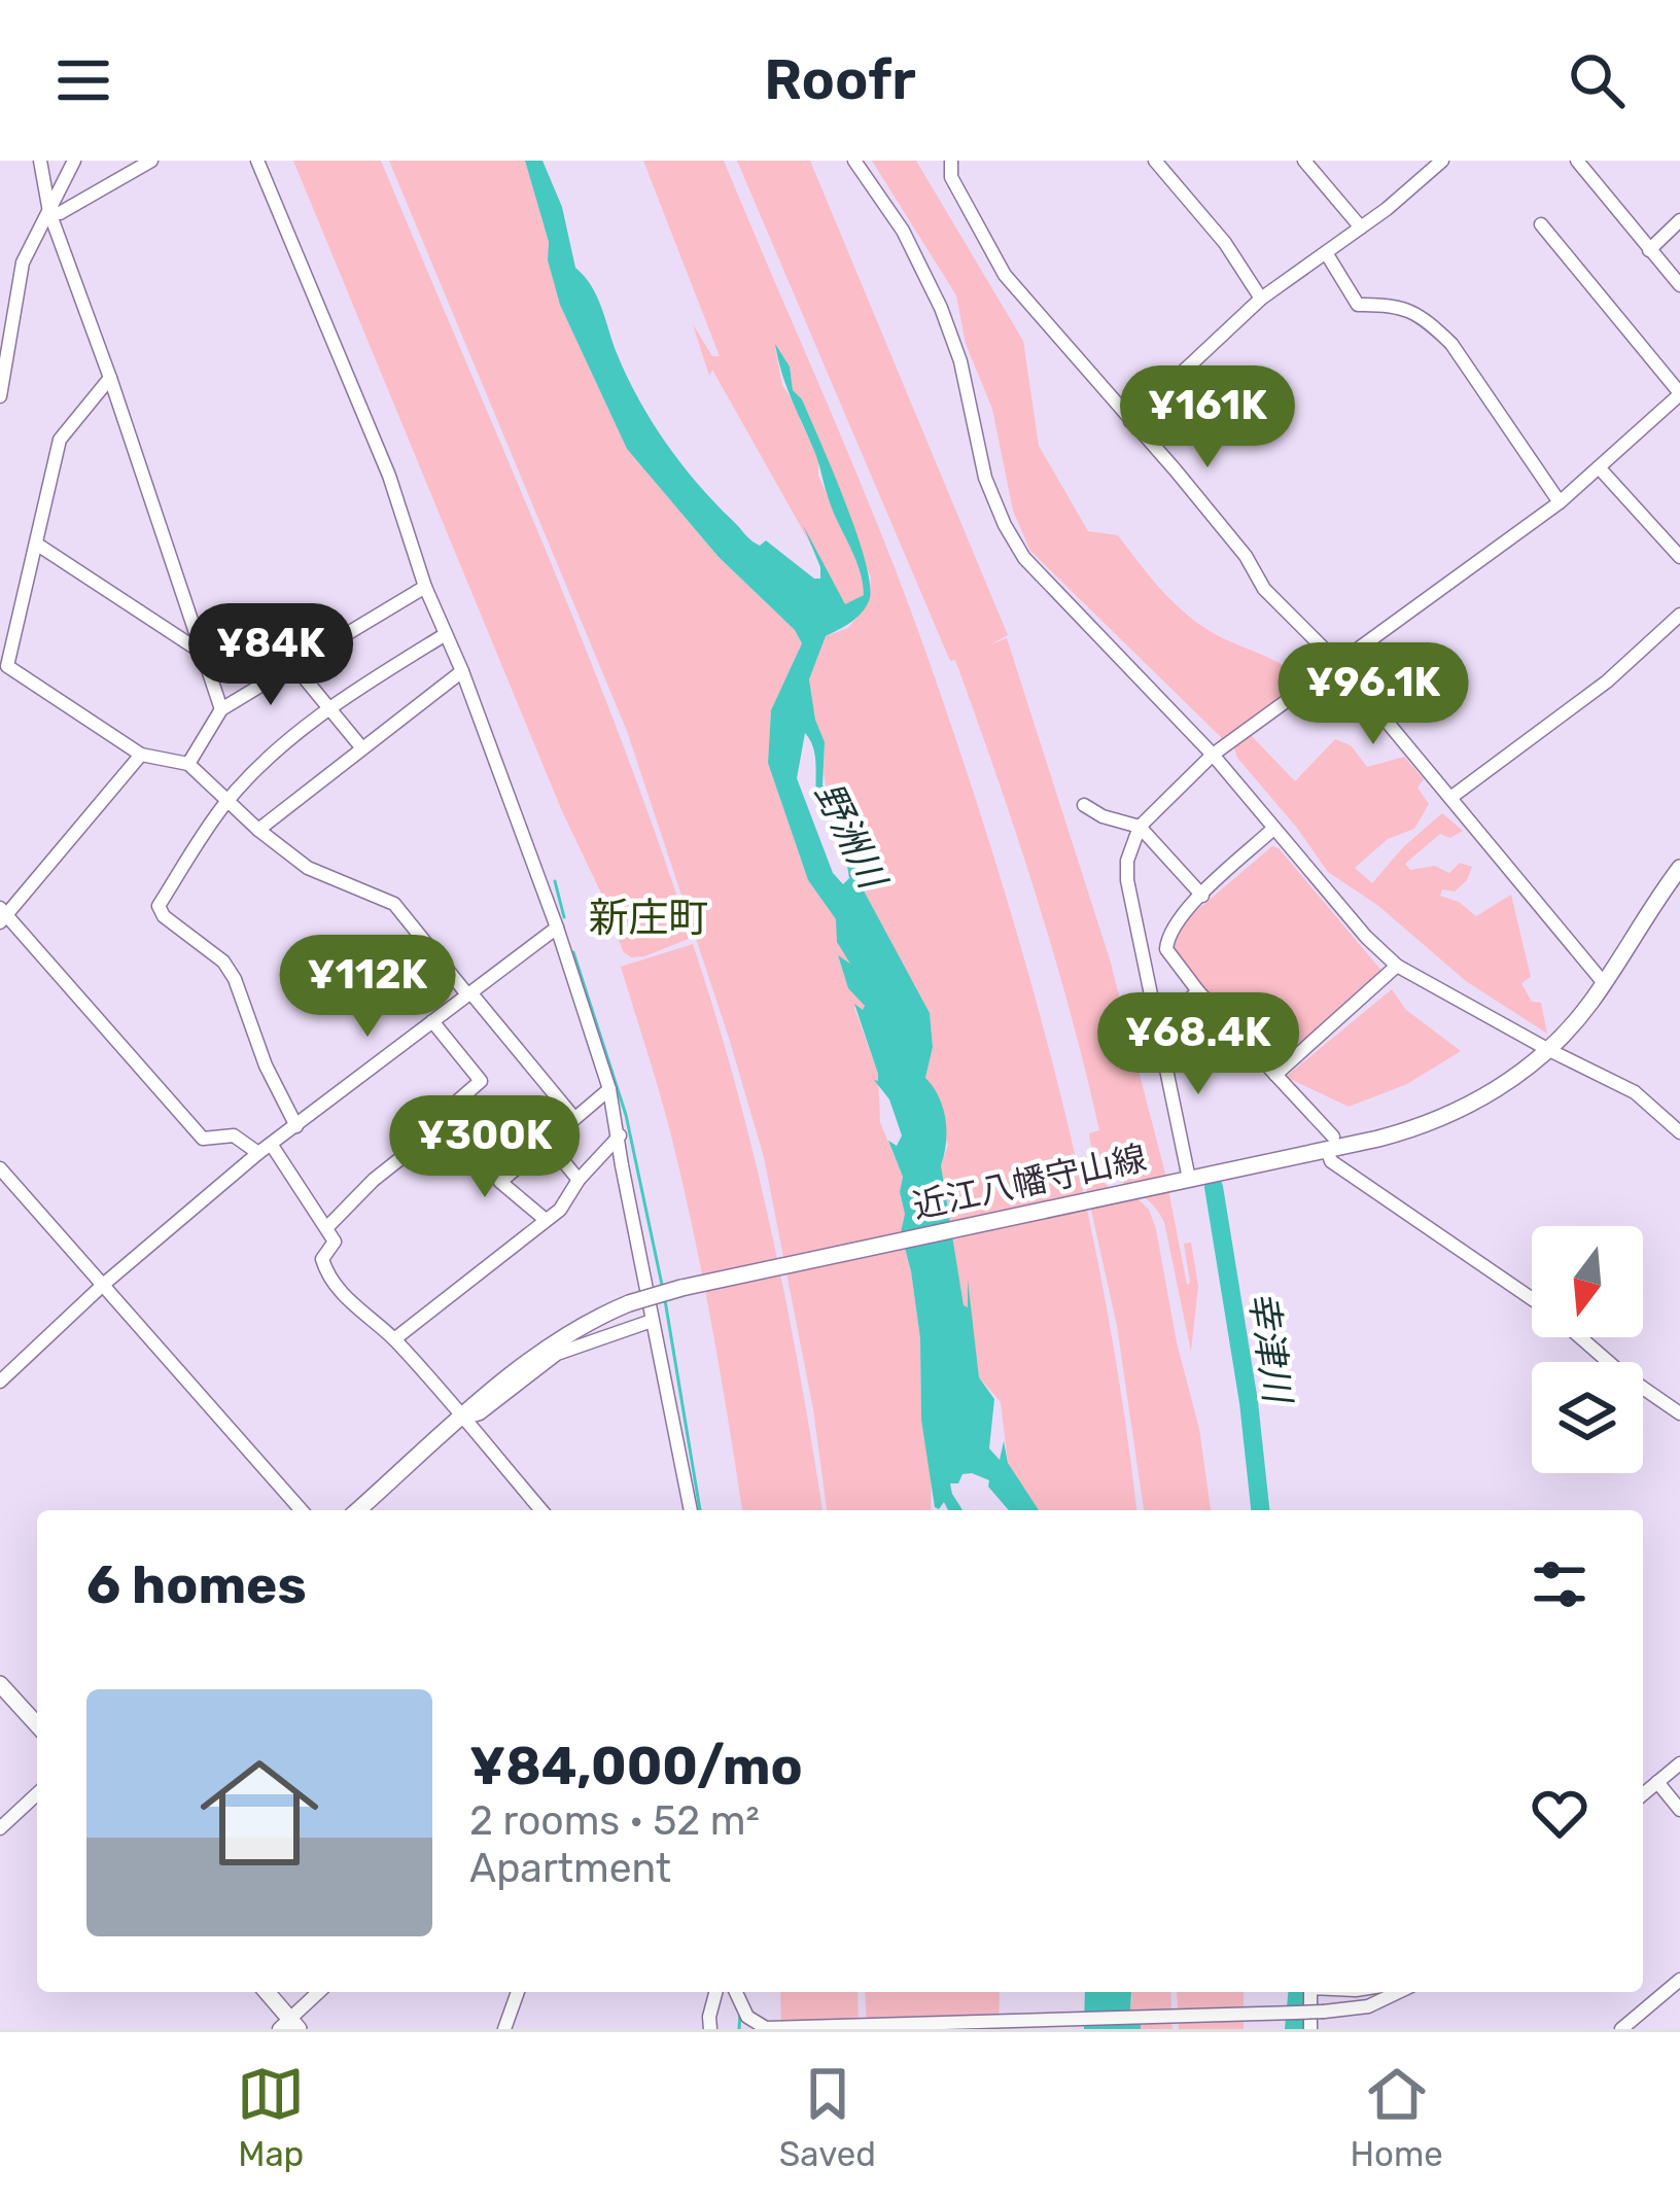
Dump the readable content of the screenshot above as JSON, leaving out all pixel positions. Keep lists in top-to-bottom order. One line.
{"streets":{"main road":["近江八幡守山線"]},"districts":["新庄町"],"water":["野洲川","幸津川"],"north":"bottom","page":{"header":"Roofr","price":["¥161K","¥84K","¥96.1K","¥112K","¥68.4K","¥300K"],"heading":"6 homes","list":[{"name":"¥84,000/mo","note":"2 rooms · 52 m² · Apartment"}],"tabs":["Map","Saved","Home"]}}
